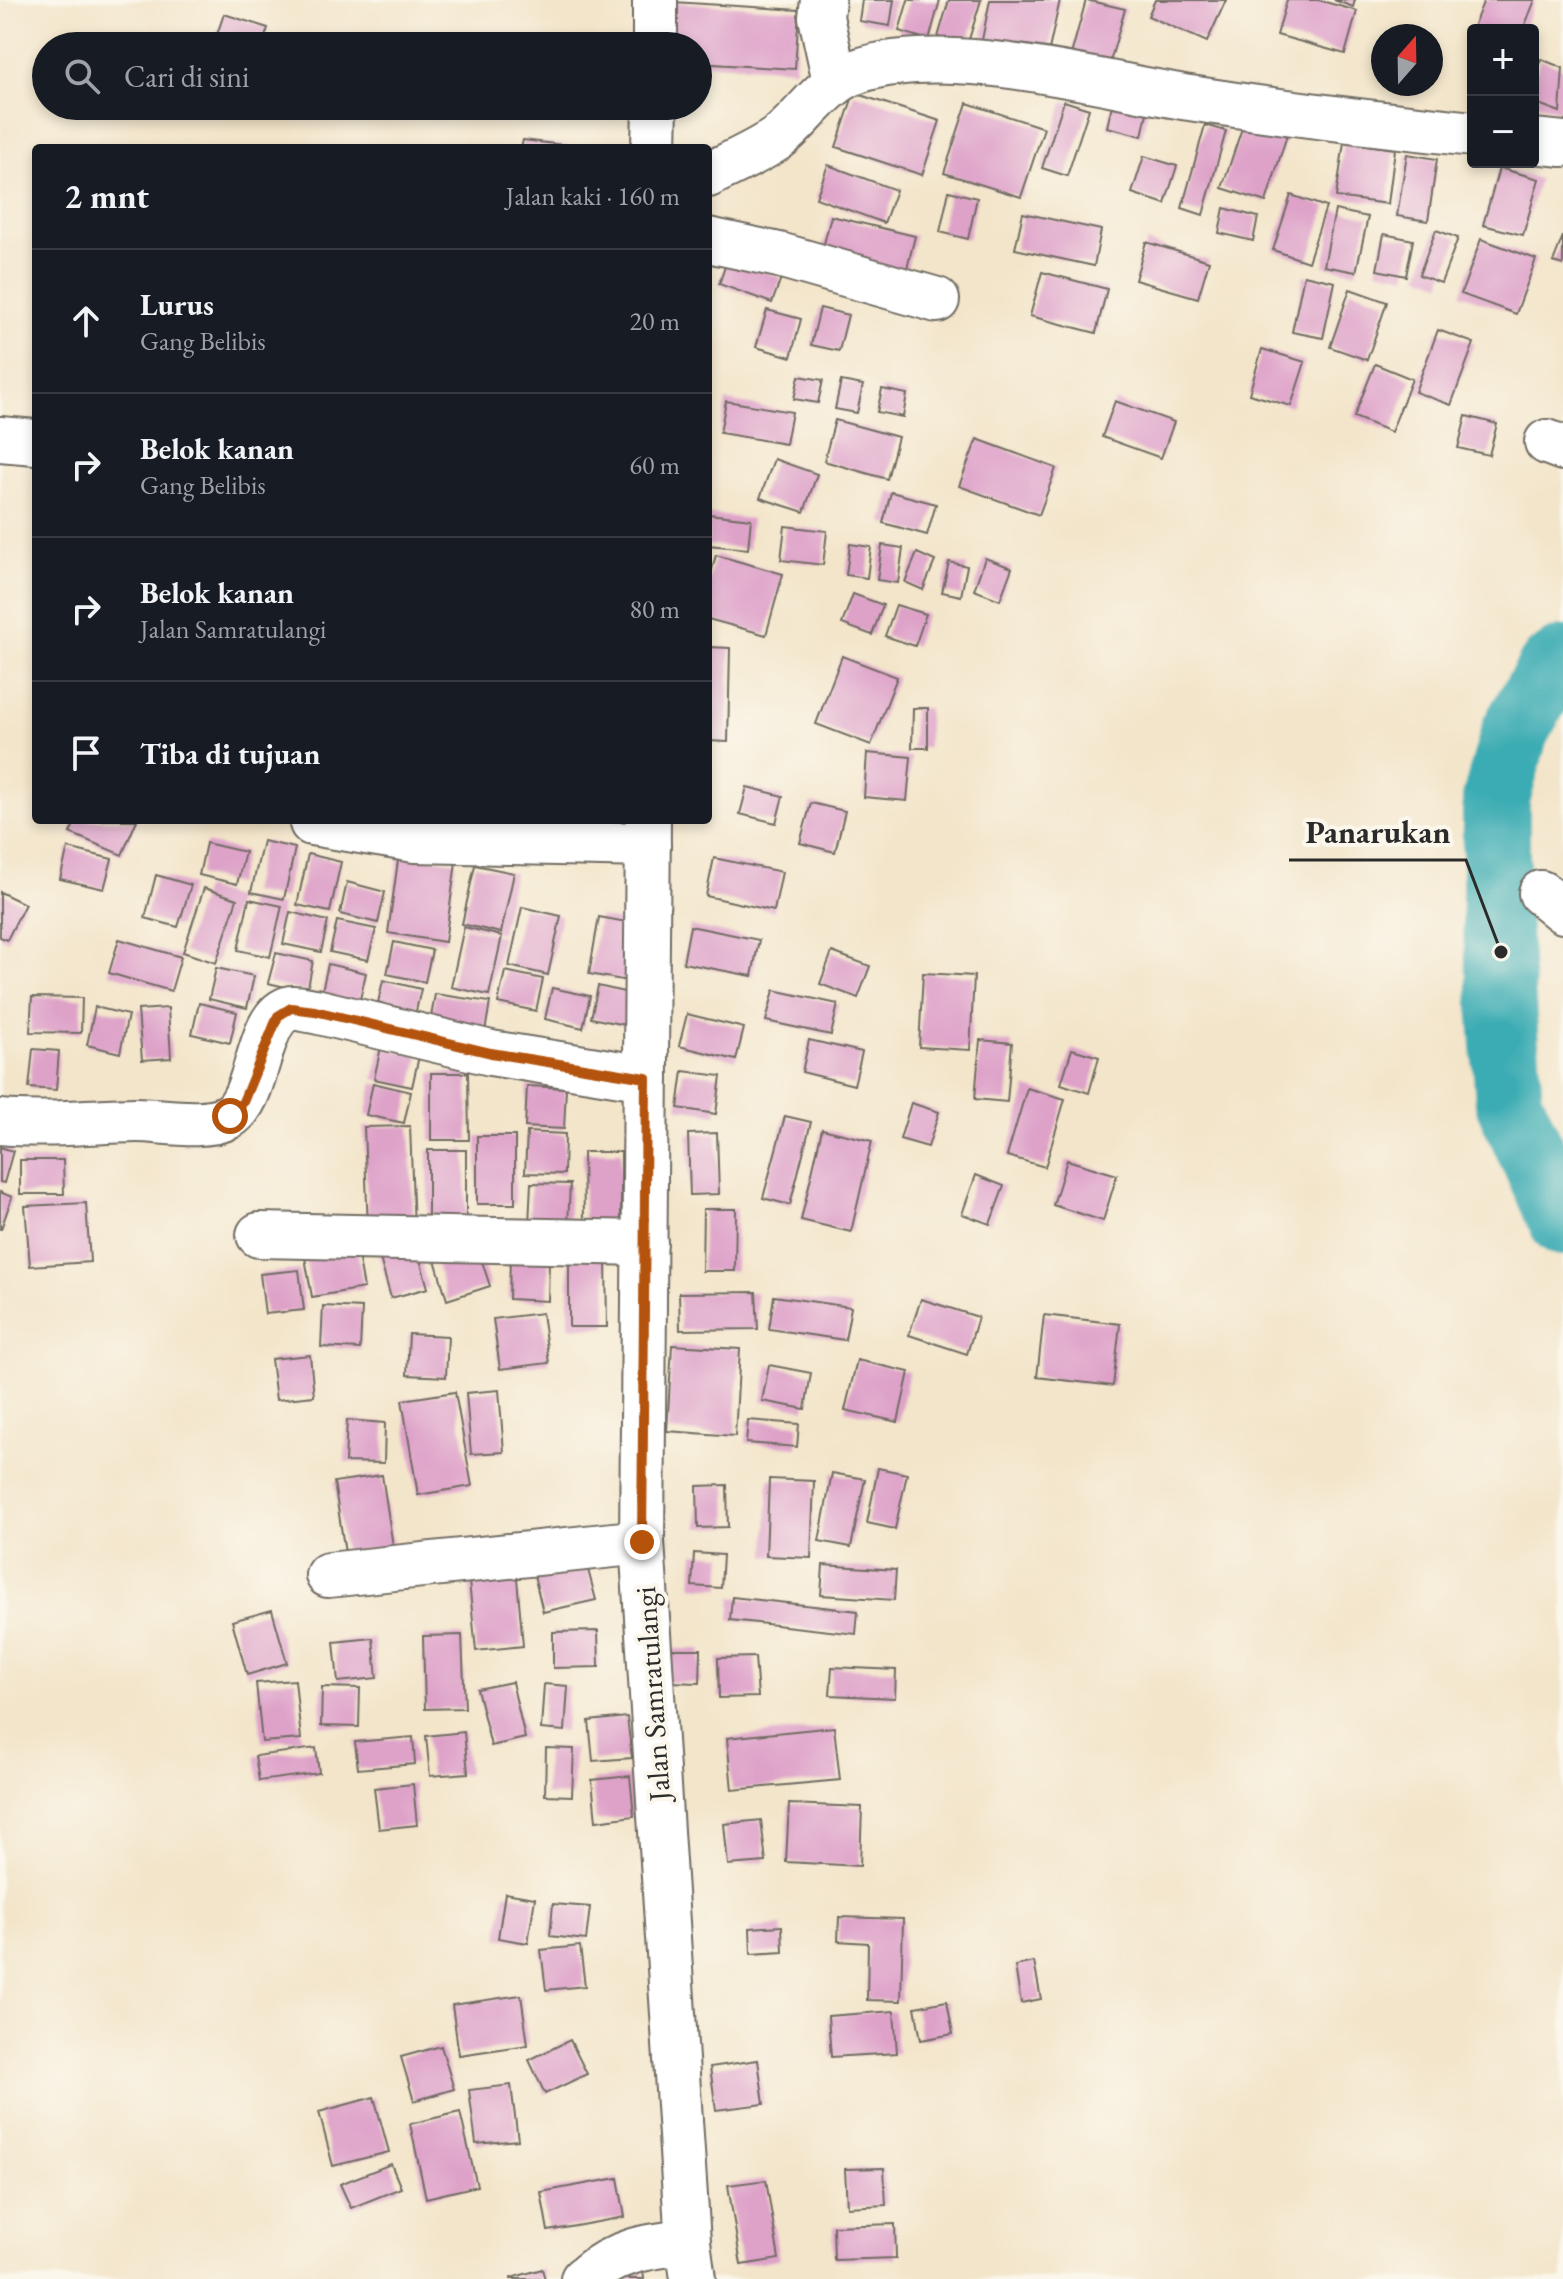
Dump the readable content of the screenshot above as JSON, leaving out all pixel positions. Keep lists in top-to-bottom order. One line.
{"streets":{"street":["Jalan Samratulangi"]},"places":["Panarukan"],"north":"top","page":{"map_buttons":["+","−"],"search":"Cari di sini","heading":["2 mnt","Jalan kaki · 160 m"],"list":[["Lurus","Gang Belibis","20 m"],["Belok kanan","Gang Belibis","60 m"],["Belok kanan","Jalan Samratulangi","80 m"],"Tiba di tujuan"]}}
